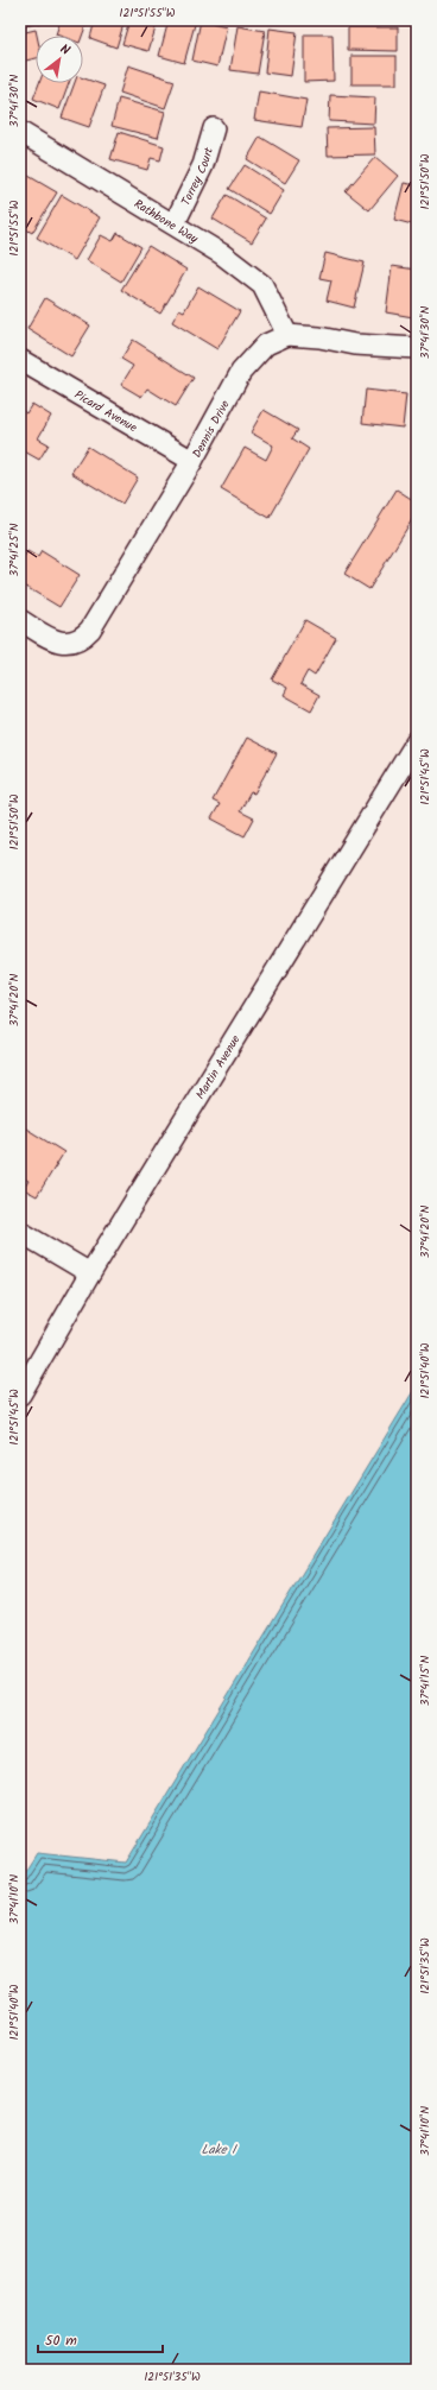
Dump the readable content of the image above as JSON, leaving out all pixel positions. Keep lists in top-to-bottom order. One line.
{"streets":{"street":["Torrey Court","Rathbone Way","Picard Avenue","Dennis Drive","Martin Avenue"]},"crossings":[["Torrey Court","Rathbone Way"],["Rathbone Way","Dennis Drive"],["Picard Avenue","Dennis Drive"]],"water":["Lake I"],"scale_bar":"50 m","north":"top right","coordinates":["121°51'55\"W","37°41'30\"N","121°51'50\"W","37°41'25\"N","121°51'45\"W","37°41'20\"N","121°51'40\"W","37°41'15\"N","37°41'10\"N","121°51'35\"W"]}
